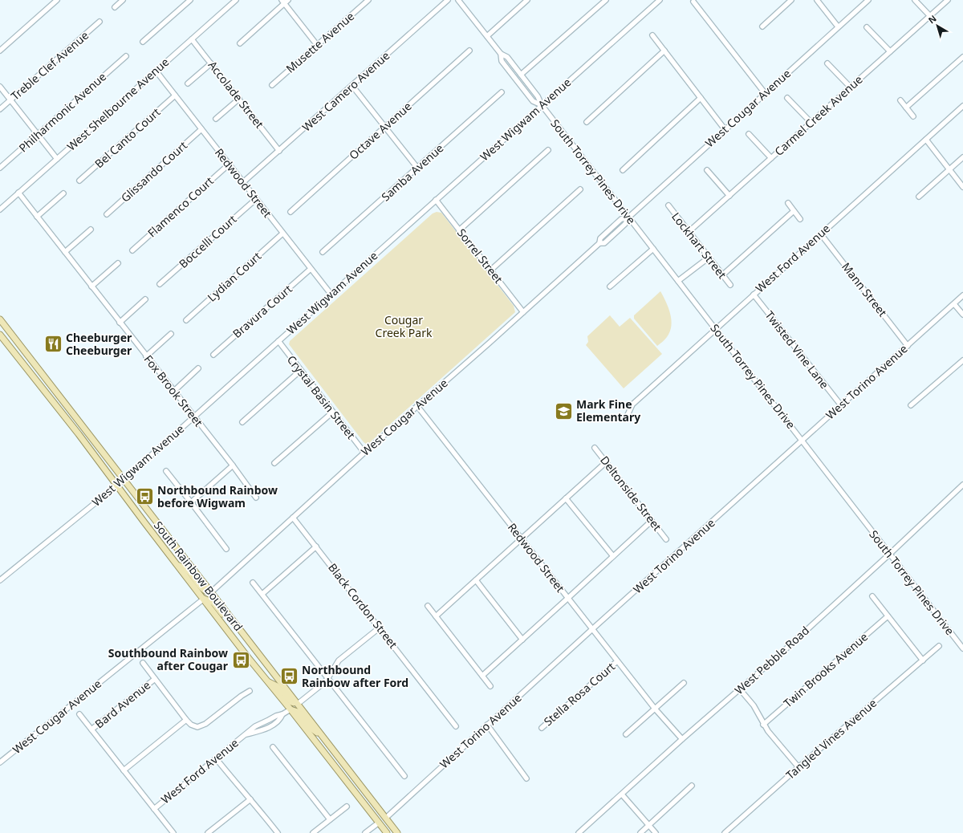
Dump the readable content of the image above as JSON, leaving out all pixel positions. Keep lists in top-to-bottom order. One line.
{"streets":{"main road":["South Rainbow Boulevard"],"street":["Musette Avenue","Treble Clef Avenue","West Camero Avenue","Accolade Street","West Shelbourne Avenue","West Cougar Avenue","Philharmonic Avenue","Carmel Creek Avenue","West Wigwam Avenue","Octave Avenue","Bel Canto Court","Glissando Court","South Torrey Pines Drive","Samba Avenue","Redwood Street","Flamenco Court","Boccelli Court","Lockhart Street","Sorrel Street","West Ford Avenue","Lydian Court","Mann Street","Bravura Court","Twisted Vine Lane","West Torino Avenue","Fox Brook Street","Crystal Basin Street","Deltonside Street","Black Cordon Street","West Pebble Road","Twin Brooks Avenue","Stella Rosa Court","Bard Avenue","Tangled Vines Avenue"]},"crossings":[["West Camero Avenue","Accolade Street"],["West Camero Avenue","Redwood Street"],["Accolade Street","West Shelbourne Avenue"],["West Shelbourne Avenue","Redwood Street"],["West Shelbourne Avenue","Fox Brook Street"],["West Cougar Avenue","South Torrey Pines Drive"],["West Cougar Avenue","Redwood Street"],["West Cougar Avenue","Sorrel Street"],["West Cougar Avenue","Crystal Basin Street"],["West Cougar Avenue","South Rainbow Boulevard"],["West Cougar Avenue","Black Cordon Street"],["Carmel Creek Avenue","Lockhart Street"],["West Wigwam Avenue","South Torrey Pines Drive"],["West Wigwam Avenue","Redwood Street"],["West Wigwam Avenue","Sorrel Street"],["West Wigwam Avenue","Fox Brook Street"],["West Wigwam Avenue","Crystal Basin Street"],["West Wigwam Avenue","South Rainbow Boulevard"],["Bel Canto Court","Redwood Street"],["Glissando Court","Redwood Street"],["South Torrey Pines Drive","West Ford Avenue"],["South Torrey Pines Drive","West Torino Avenue"],["South Torrey Pines Drive","West Pebble Road"],["Redwood Street","Flamenco Court"],["Redwood Street","Boccelli Court"],["Redwood Street","Lydian Court"],["Redwood Street","Bravura Court"],["Redwood Street","West Torino Avenue"],["Redwood Street","West Pebble Road"],["Redwood Street","Stella Rosa Court"],["West Ford Avenue","Mann Street"],["West Ford Avenue","Twisted Vine Lane"],["West Ford Avenue","South Rainbow Boulevard"],["Mann Street","West Torino Avenue"],["Twisted Vine Lane","West Torino Avenue"],["West Torino Avenue","South Rainbow Boulevard"]],"parks":["Cougar Creek Park"],"places":{"restaurant":["Cheeburger Cheeburger"],"school or university":["Mark Fine Elementary"],"bus stop":["Northbound Rainbow before Wigwam","Southbound Rainbow after Cougar","Northbound Rainbow after Ford"]},"north":"top left"}
